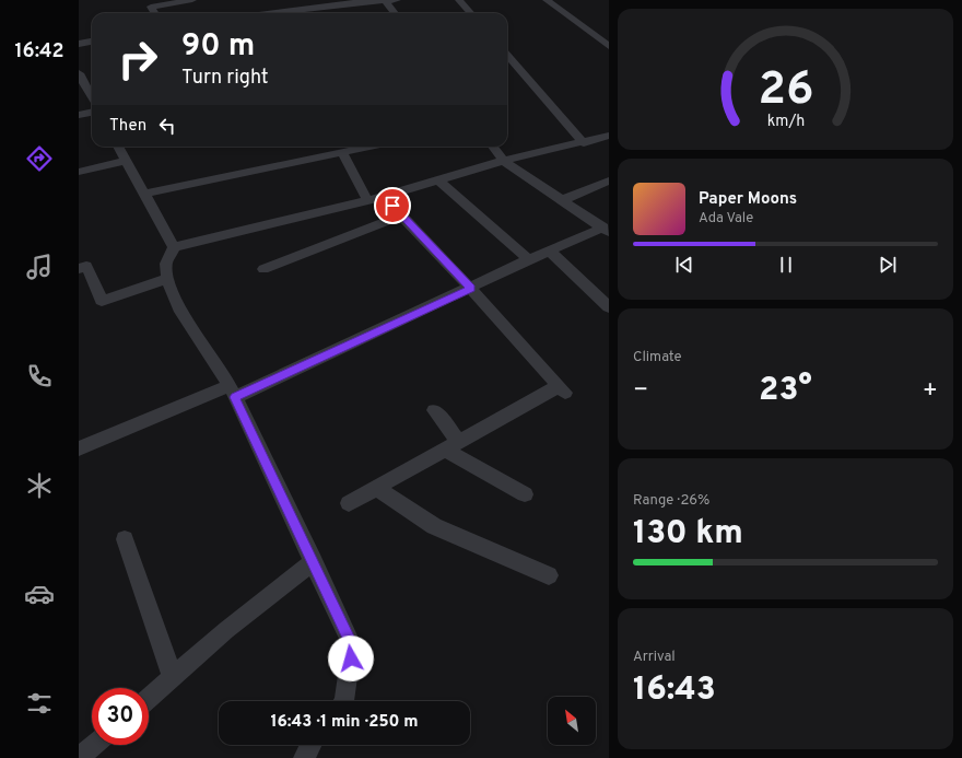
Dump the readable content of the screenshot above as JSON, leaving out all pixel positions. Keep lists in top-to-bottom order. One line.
{"north":"top left","page":{"tabs":"16:42","turn":["90 m","Turn right"],"then":"Then","song":["Paper Moons","Ada Vale"],"tile":["Climate",["Range · 26%","130 km"],["Arrival","16:43"]],"heat":["−","23°","+"],"limit":"30","trip":"16:43 · 1 min · 250 m","gauge":["26","km/h"]}}
